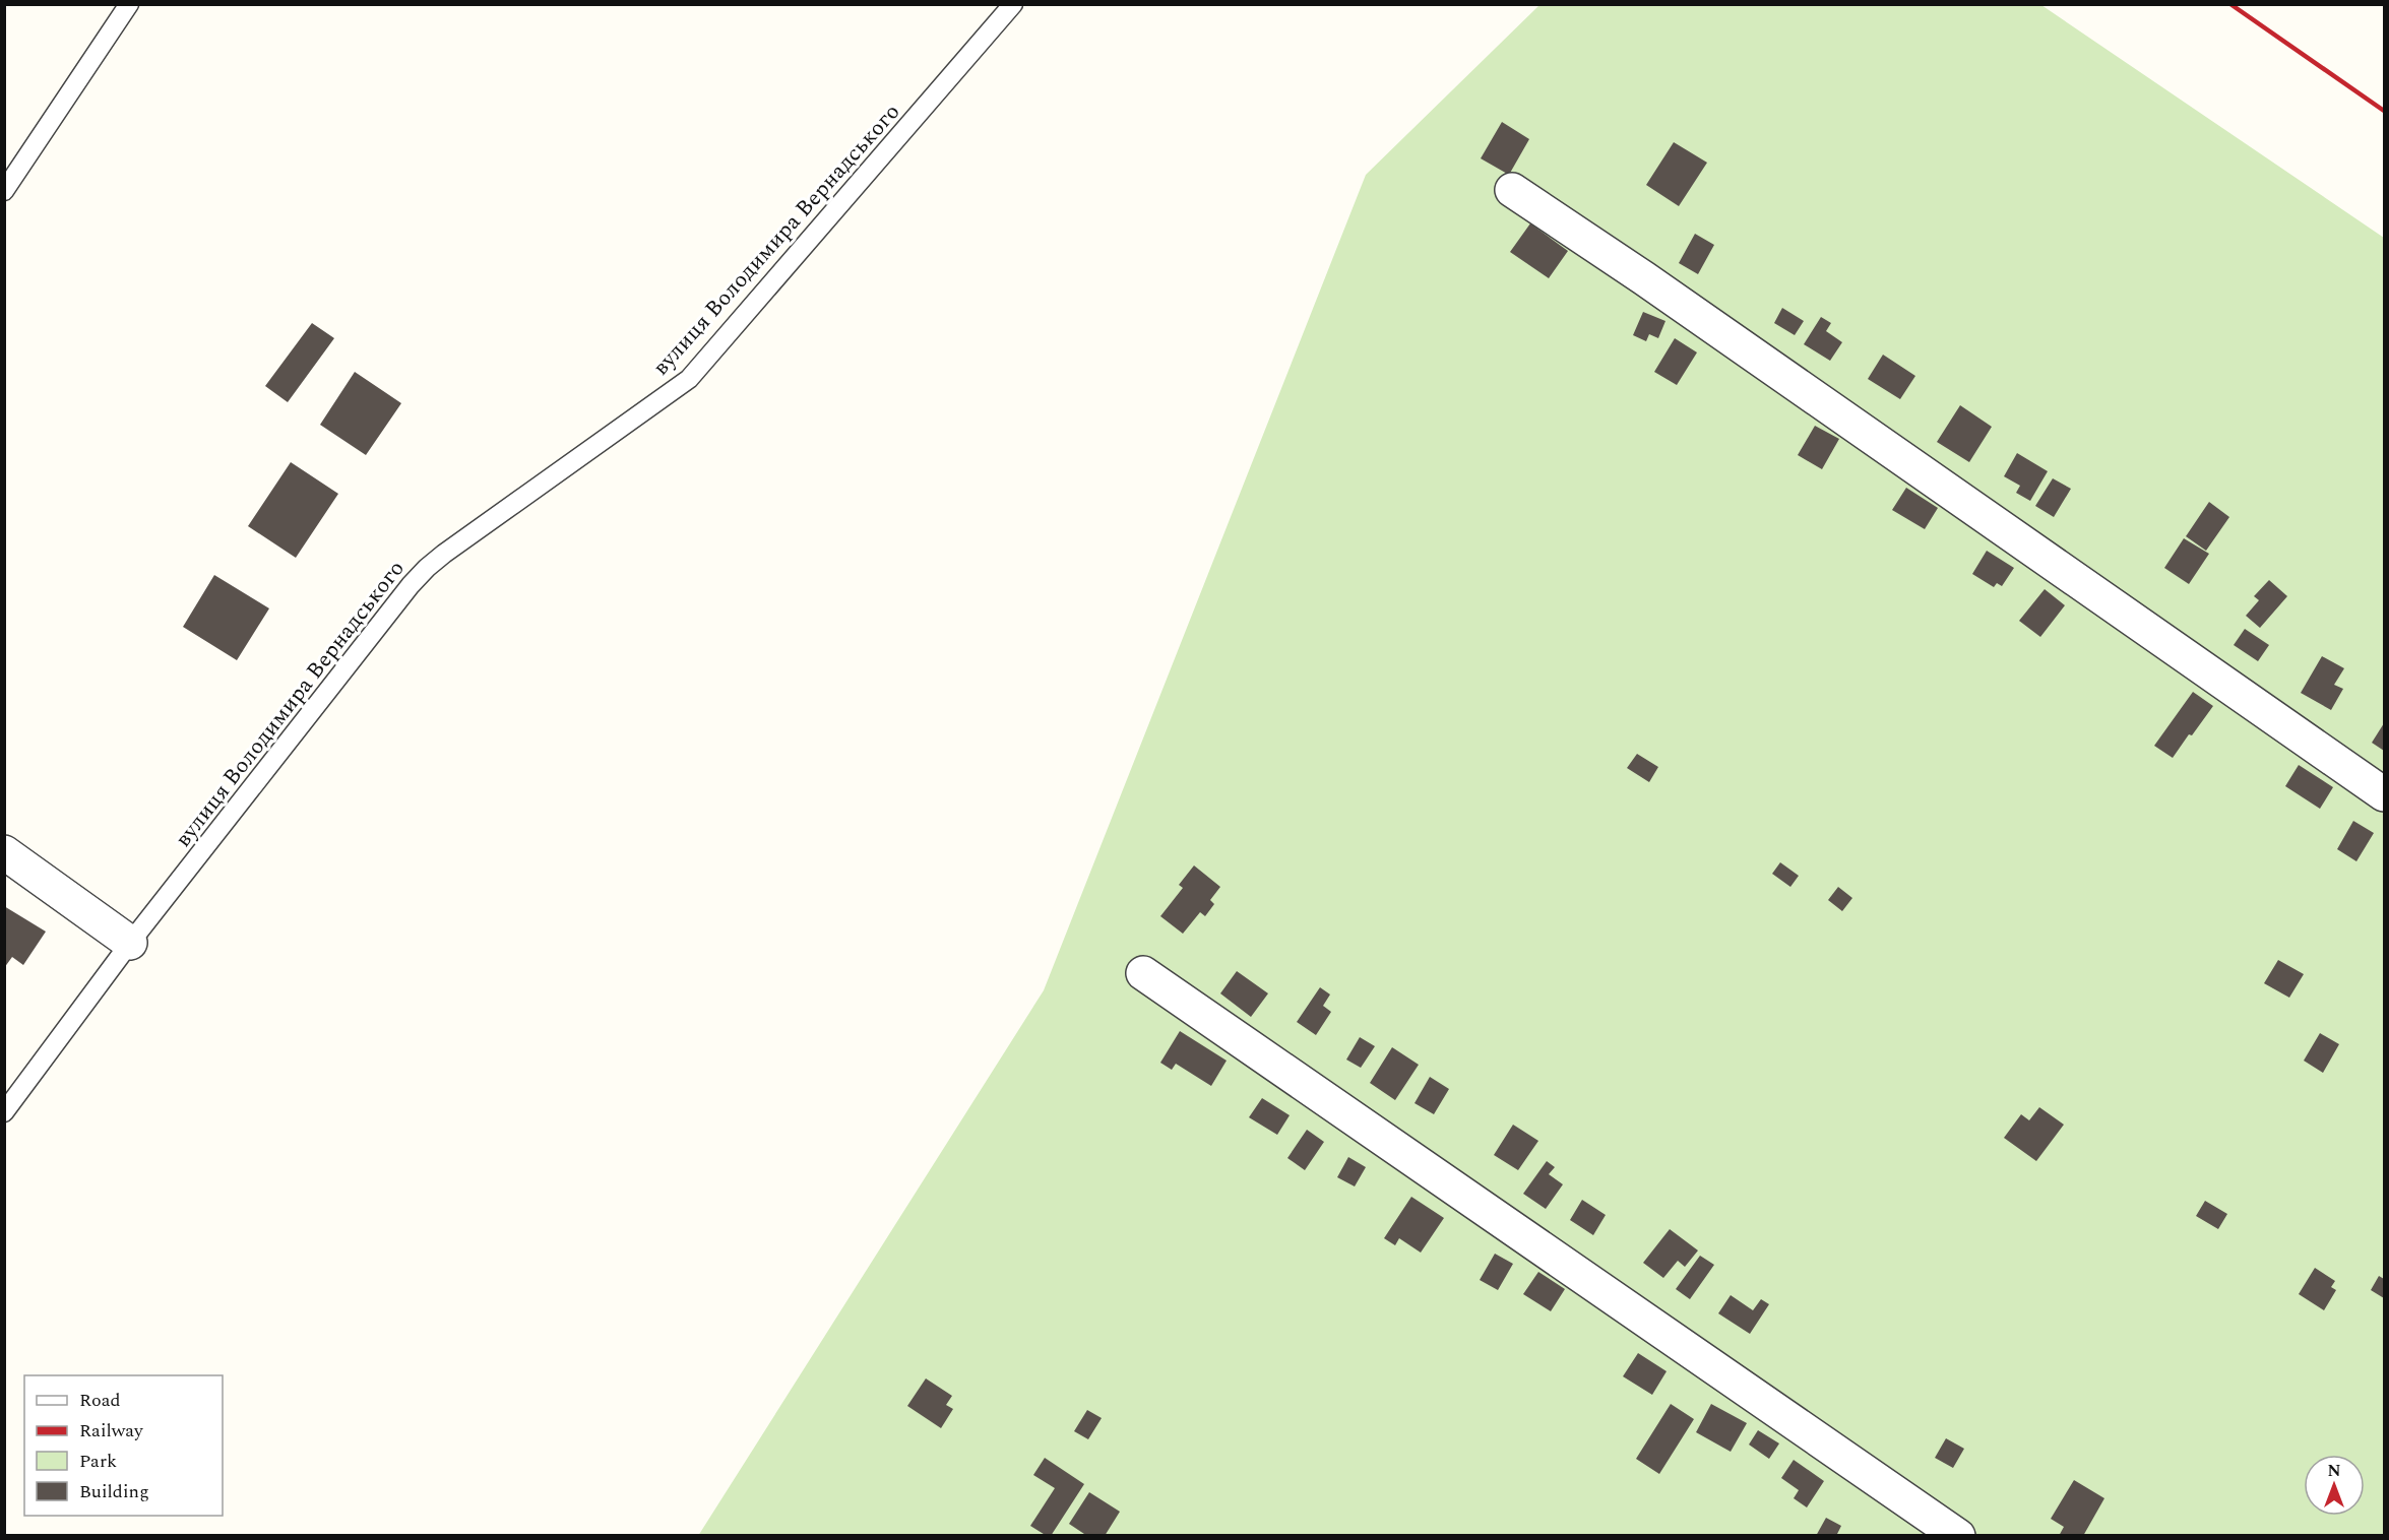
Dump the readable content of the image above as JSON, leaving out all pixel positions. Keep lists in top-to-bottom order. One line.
{"streets":{"lane":["вулиця Володимира Вернадського"]},"legend":["Road","Railway","Park","Building"],"north":"top"}
